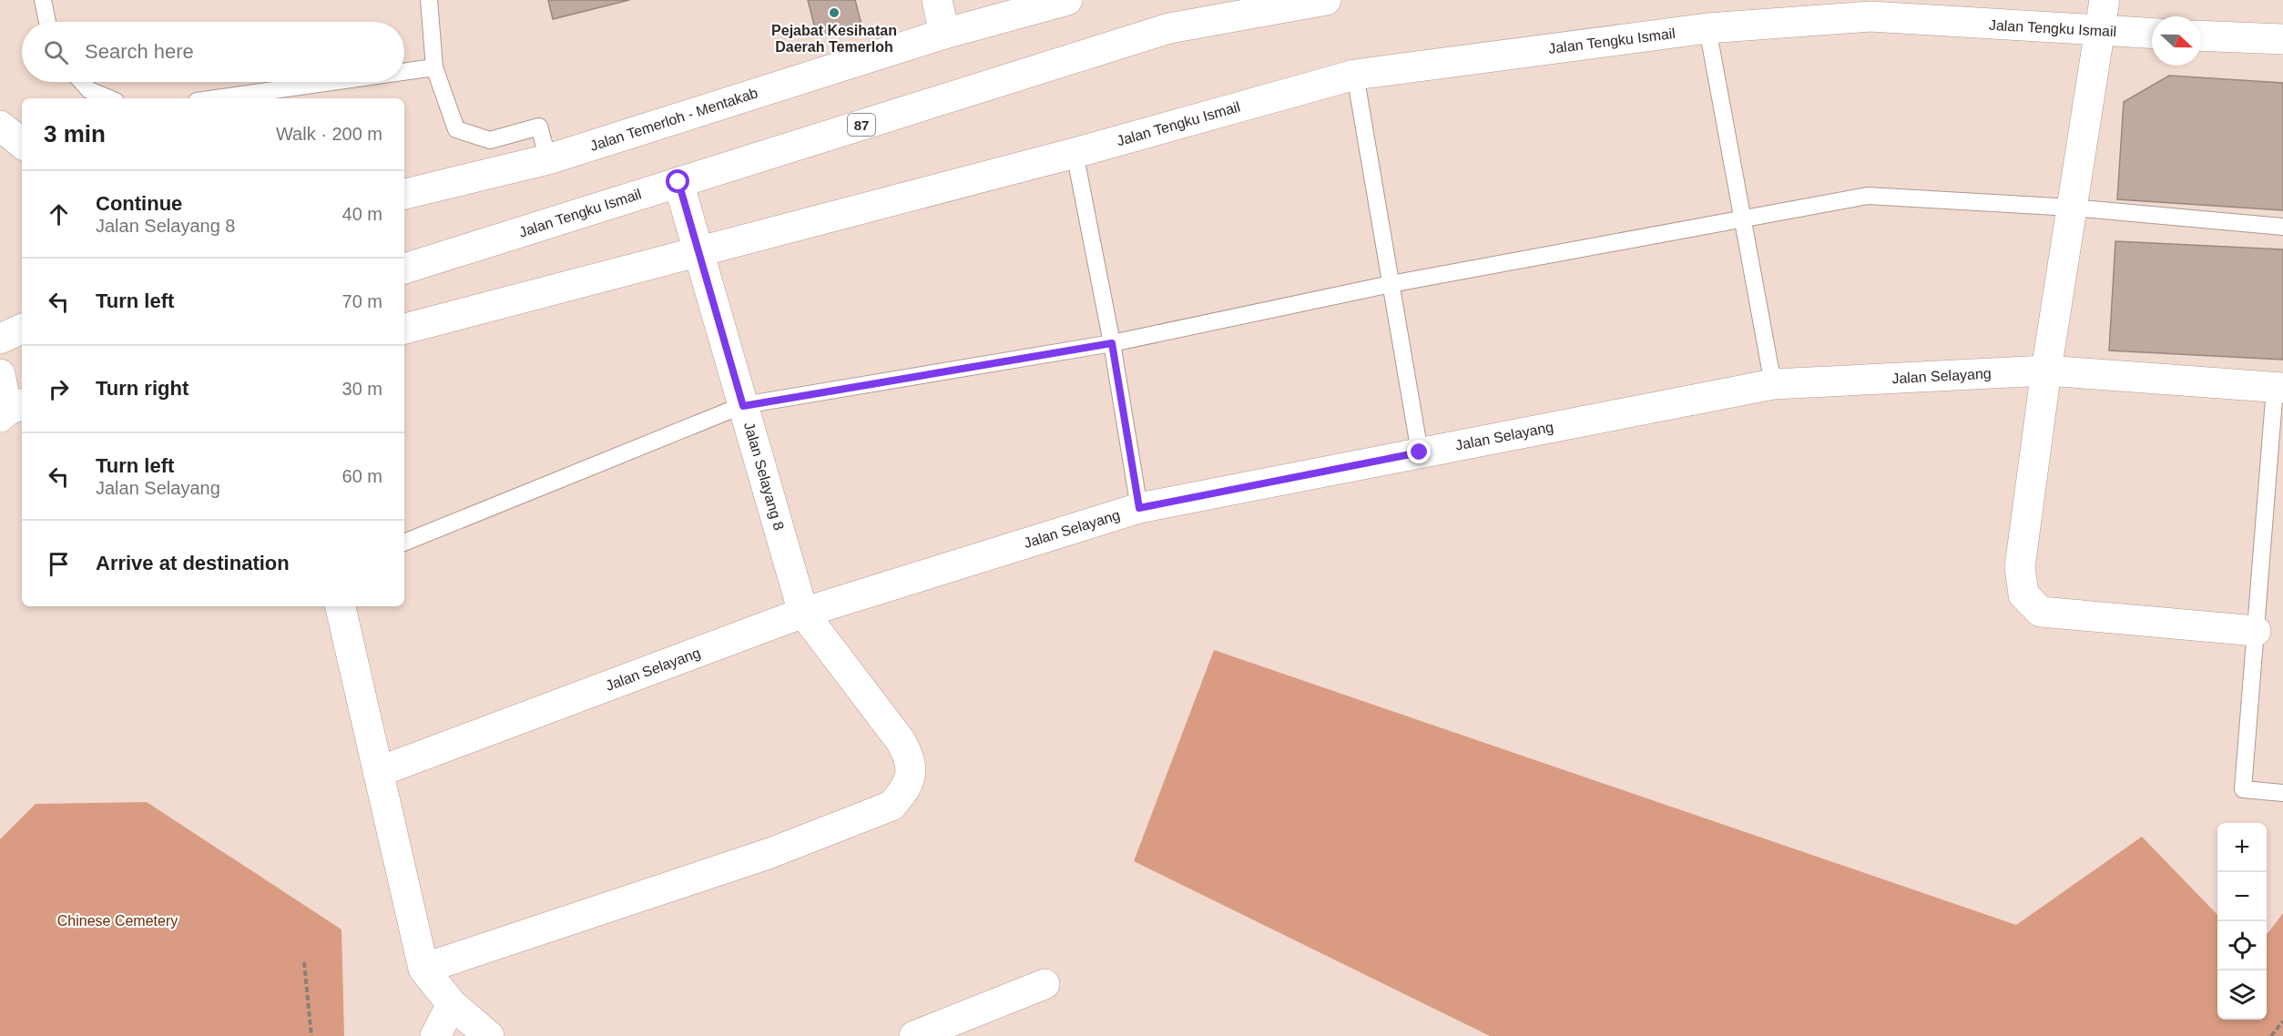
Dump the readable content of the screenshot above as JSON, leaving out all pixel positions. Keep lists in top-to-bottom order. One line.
{"streets":{"street":["Jalan Tengku Ismail","Jalan Temerloh - Mentakab","87","Jalan Selayang","Jalan Selayang 8"]},"crossings":[["Jalan Tengku Ismail","Jalan Selayang 8"],["Jalan Selayang","Jalan Selayang 8"]],"parks":["Chinese Cemetery"],"places":["Pejabat Kesihatan Daerah Temerloh"],"north":"right","page":{"search":"Search here","heading":["3 min","Walk · 200 m"],"list":[["Continue","Jalan Selayang 8","40 m"],["Turn left","70 m"],["Turn right","30 m"],["Turn left","Jalan Selayang","60 m"],"Arrive at destination"],"map_buttons":["+","−"]}}
